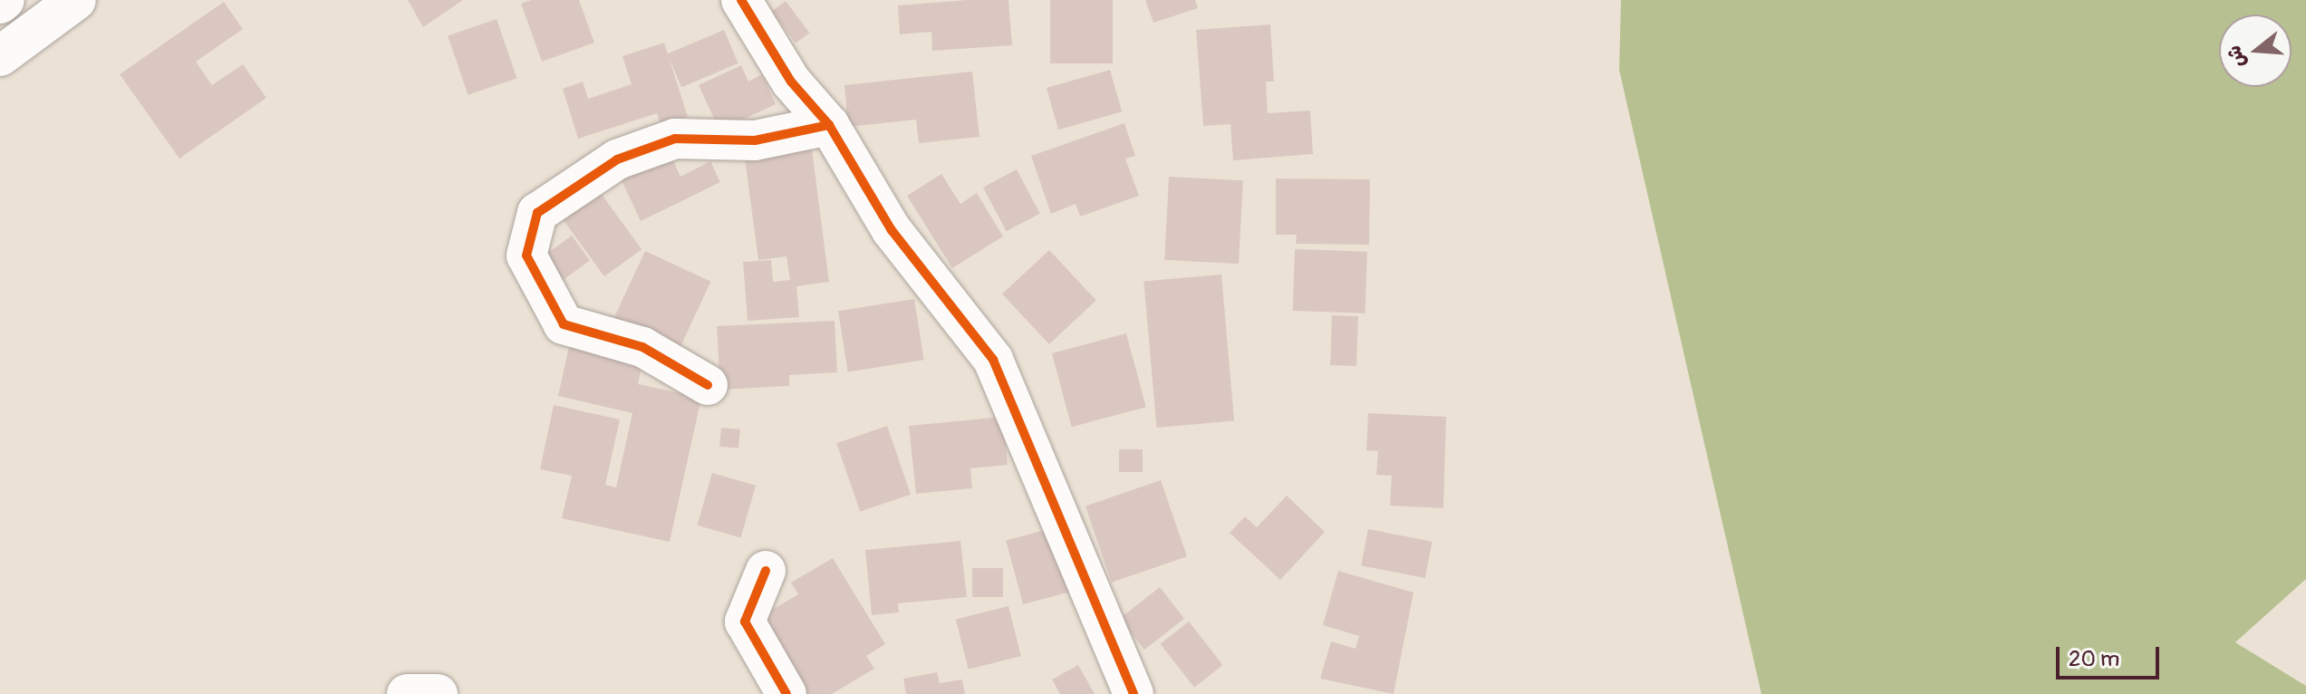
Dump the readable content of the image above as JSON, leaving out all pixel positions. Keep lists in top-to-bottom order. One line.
{"scale_bar":"20 m","north":"left"}
